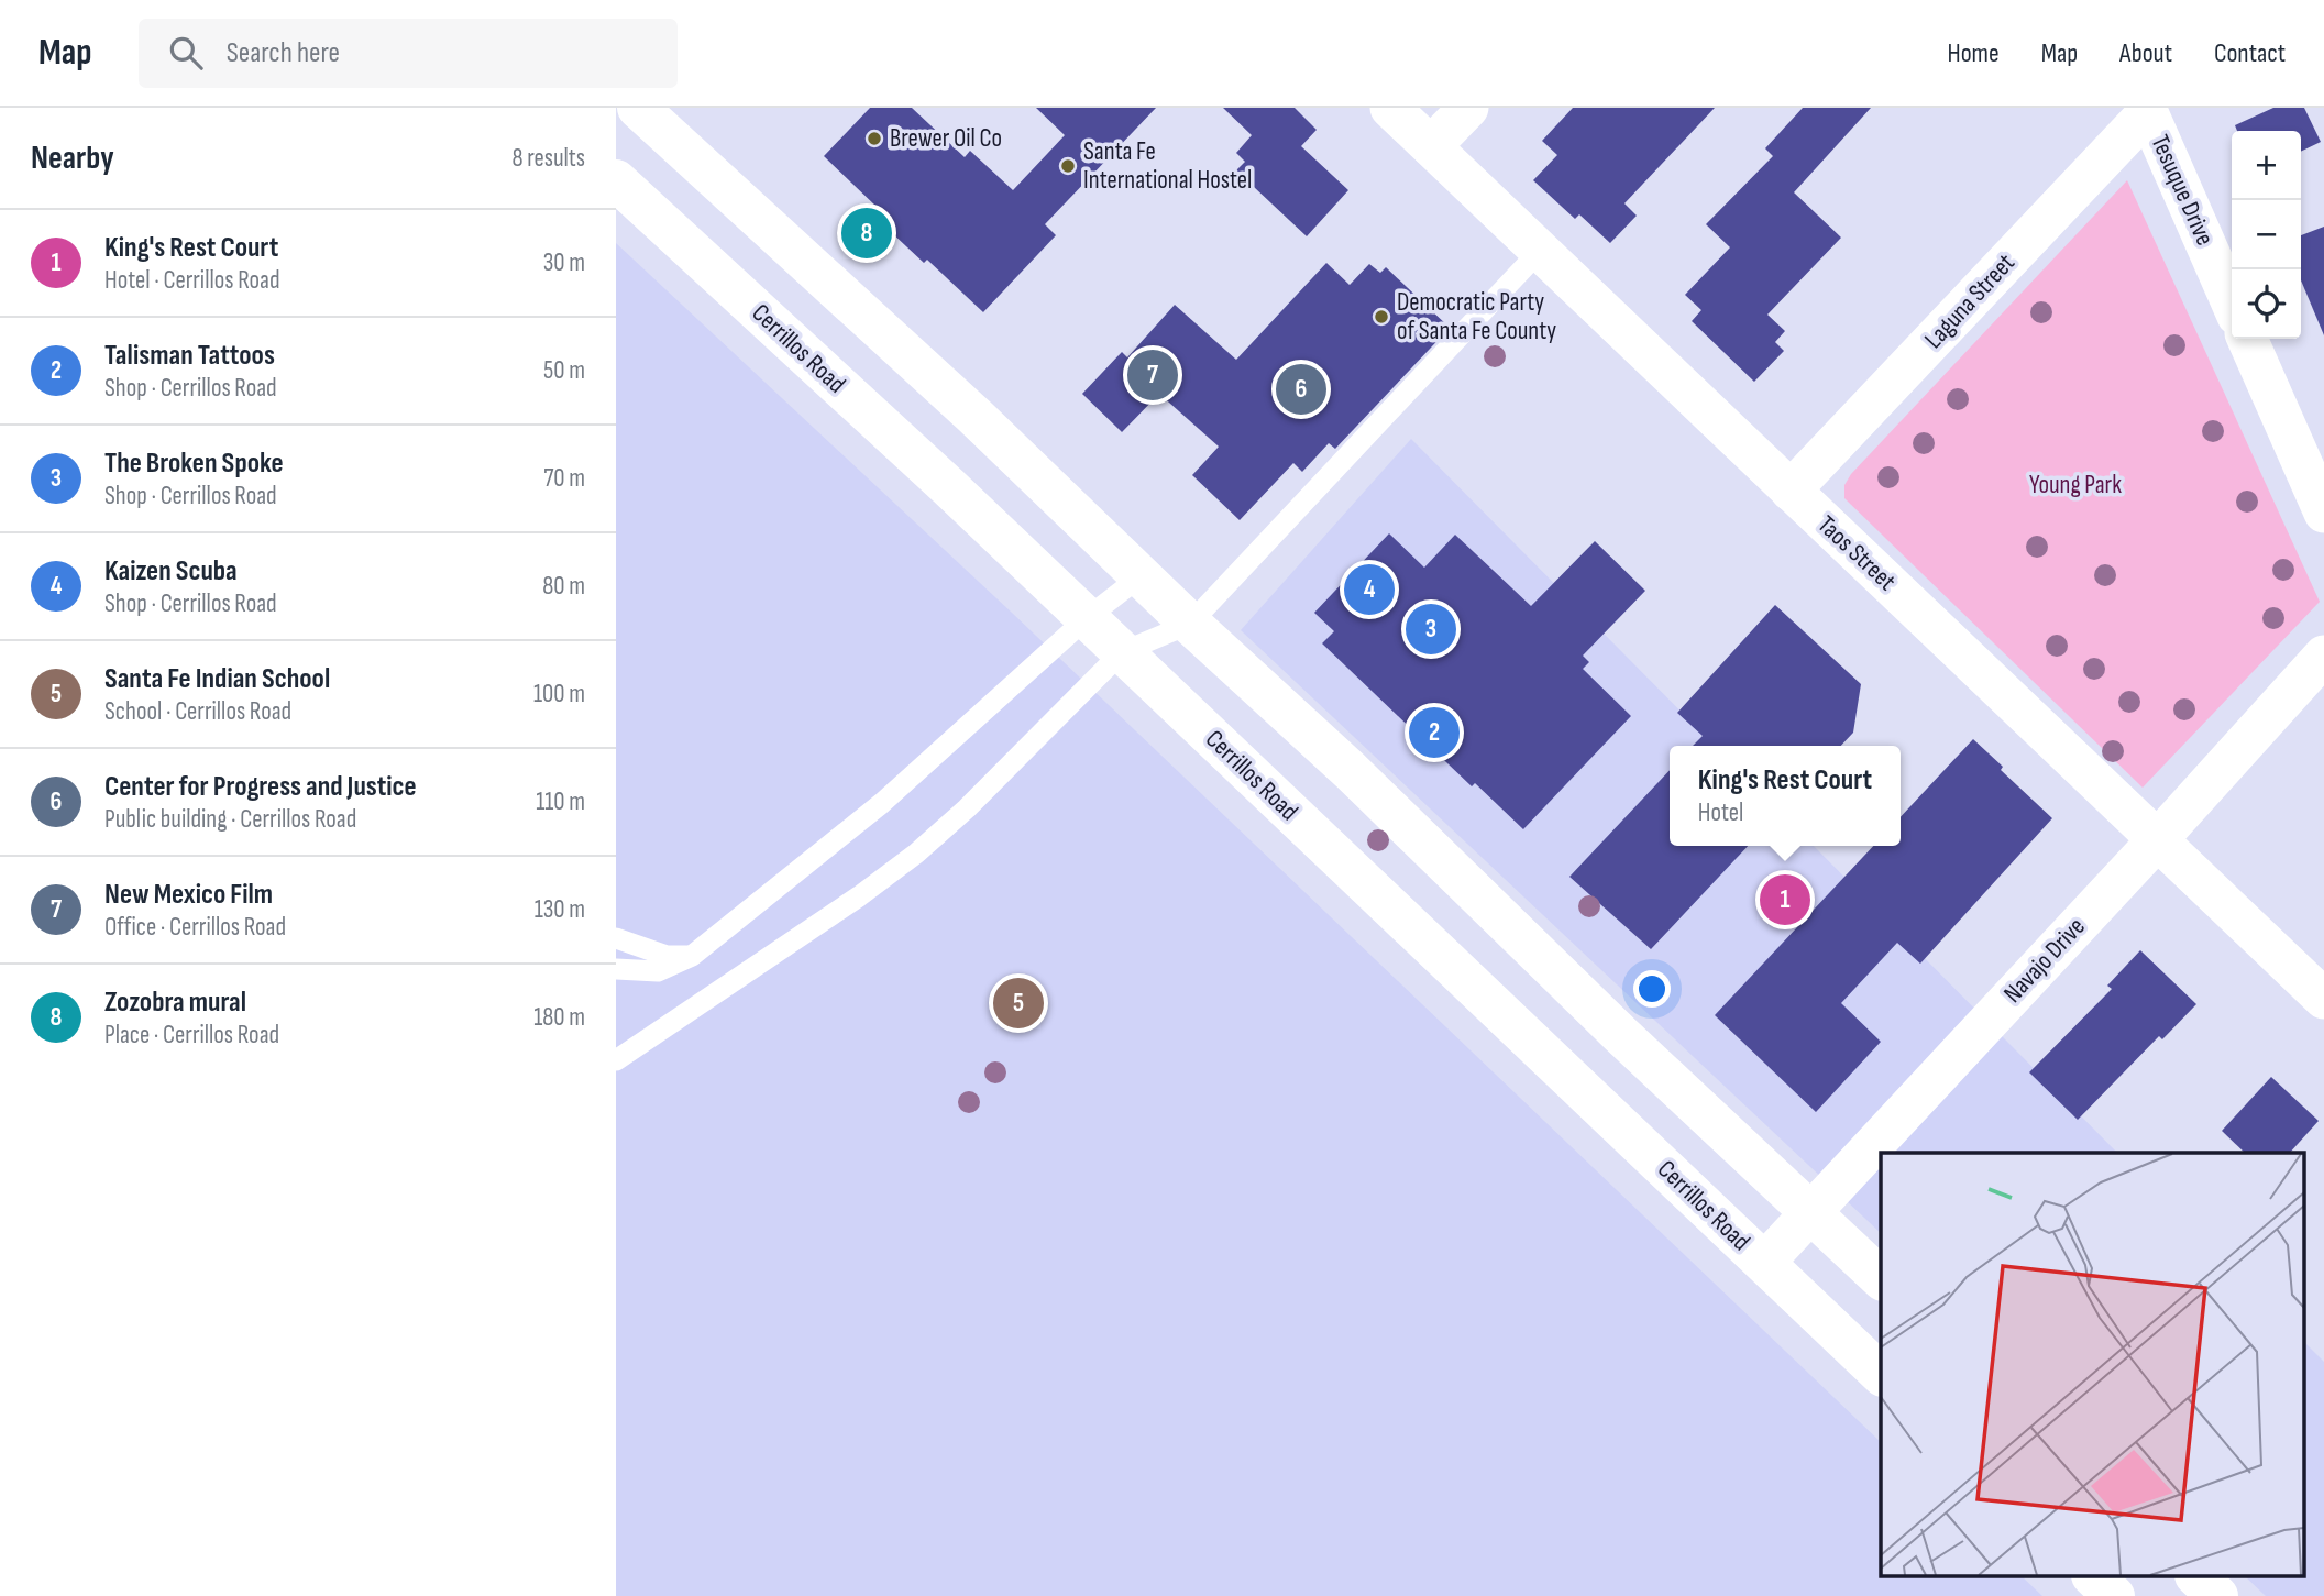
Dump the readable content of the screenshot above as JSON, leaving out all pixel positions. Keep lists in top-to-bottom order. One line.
{"streets":{"main road":["Cerrillos Road"],"street":["Tesuque Drive","Laguna Street","Taos Street","Navajo Drive"]},"crossings":[["Tesuque Drive","Laguna Street"],["Laguna Street","Taos Street"],["Cerrillos Road","Navajo Drive"],["Taos Street","Navajo Drive"]],"parks":["Young Park"],"places":["Brewer Oil Co","Santa Fe International Hostel","Democratic Party of Santa Fe County"],"page":{"header":"Map","search":"Search here","nav":["Home","Map","About","Contact"],"heading":["Nearby","8 results"],"map_buttons":["+","−"],"pins":["8","7","6","4","3","2","1","5"],"list":[{"mark":"1","name":"King's Rest Court","note":"Hotel · Cerrillos Road","value":"30 m"},{"mark":"2","name":"Talisman Tattoos","note":"Shop · Cerrillos Road","value":"50 m"},{"mark":"3","name":"The Broken Spoke","note":"Shop · Cerrillos Road","value":"70 m"},{"mark":"4","name":"Kaizen Scuba","note":"Shop · Cerrillos Road","value":"80 m"},{"mark":"5","name":"Santa Fe Indian School","note":"School · Cerrillos Road","value":"100 m"},{"mark":"6","name":"Center for Progress and Justice","note":"Public building · Cerrillos Road","value":"110 m"},{"mark":"7","name":"New Mexico Film","note":"Office · Cerrillos Road","value":"130 m"},{"mark":"8","name":"Zozobra mural","note":"Place · Cerrillos Road","value":"180 m"}],"popup":["King's Rest Court","Hotel"]}}
